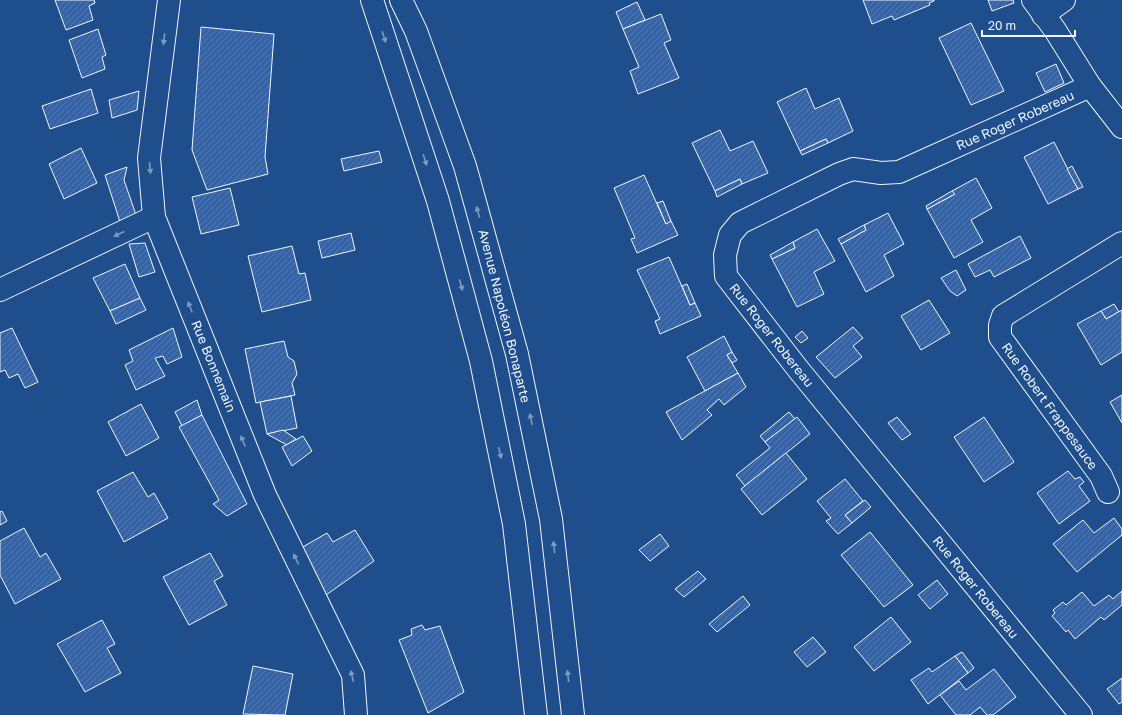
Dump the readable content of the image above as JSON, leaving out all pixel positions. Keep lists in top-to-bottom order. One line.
{"streets":{"street":["Rue Roger Robereau","Avenue Napoléon Bonaparte","Rue Bonnemain","Rue Robert Frappesauce"]},"scale_bar":"20 m"}
